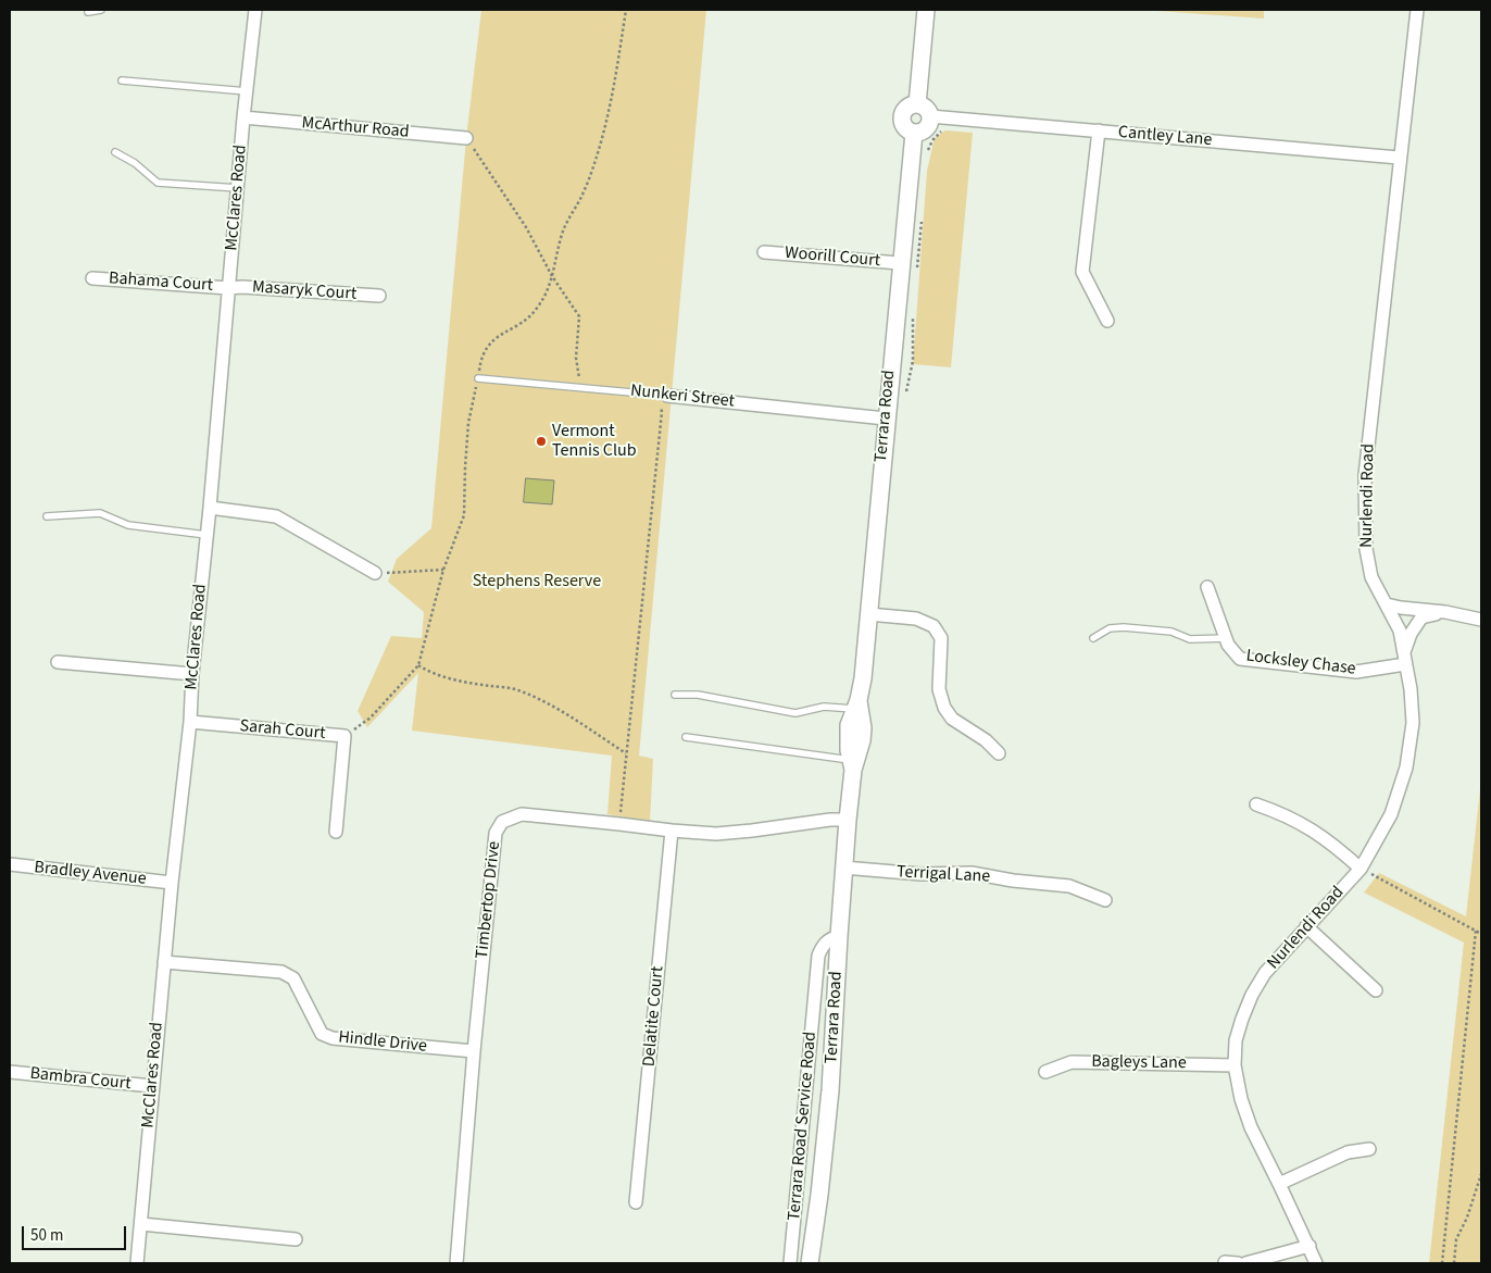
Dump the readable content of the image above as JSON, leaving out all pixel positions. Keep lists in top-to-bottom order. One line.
{"streets":{"main road":["Terrara Road"],"street":["McArthur Road","Cantley Lane","McClares Road","Woorill Court","Bahama Court","Masaryk Court","Nunkeri Street","Nurlendi Road","Locksley Chase","Sarah Court","Bradley Avenue","Terrigal Lane","Timbertop Drive","Delatite Court","Hindle Drive","Bagleys Lane","Bambra Court","Terrara Road Service Road"]},"crossings":[["McArthur Road","McClares Road"],["Cantley Lane","Terrara Road"],["Cantley Lane","Nurlendi Road"],["McClares Road","Bahama Court"],["McClares Road","Masaryk Court"],["McClares Road","Sarah Court"],["McClares Road","Bradley Avenue"],["McClares Road","Hindle Drive"],["McClares Road","Bambra Court"],["Woorill Court","Terrara Road"],["Bahama Court","Masaryk Court"],["Nunkeri Street","Terrara Road"],["Terrara Road","Terrigal Lane"],["Terrara Road","Timbertop Drive"],["Terrara Road","Terrara Road Service Road"],["Nurlendi Road","Locksley Chase"],["Nurlendi Road","Bagleys Lane"],["Timbertop Drive","Delatite Court"],["Timbertop Drive","Hindle Drive"]],"parks":["Stephens Reserve"],"places":["Vermont Tennis Club"],"scale_bar":"50 m"}
